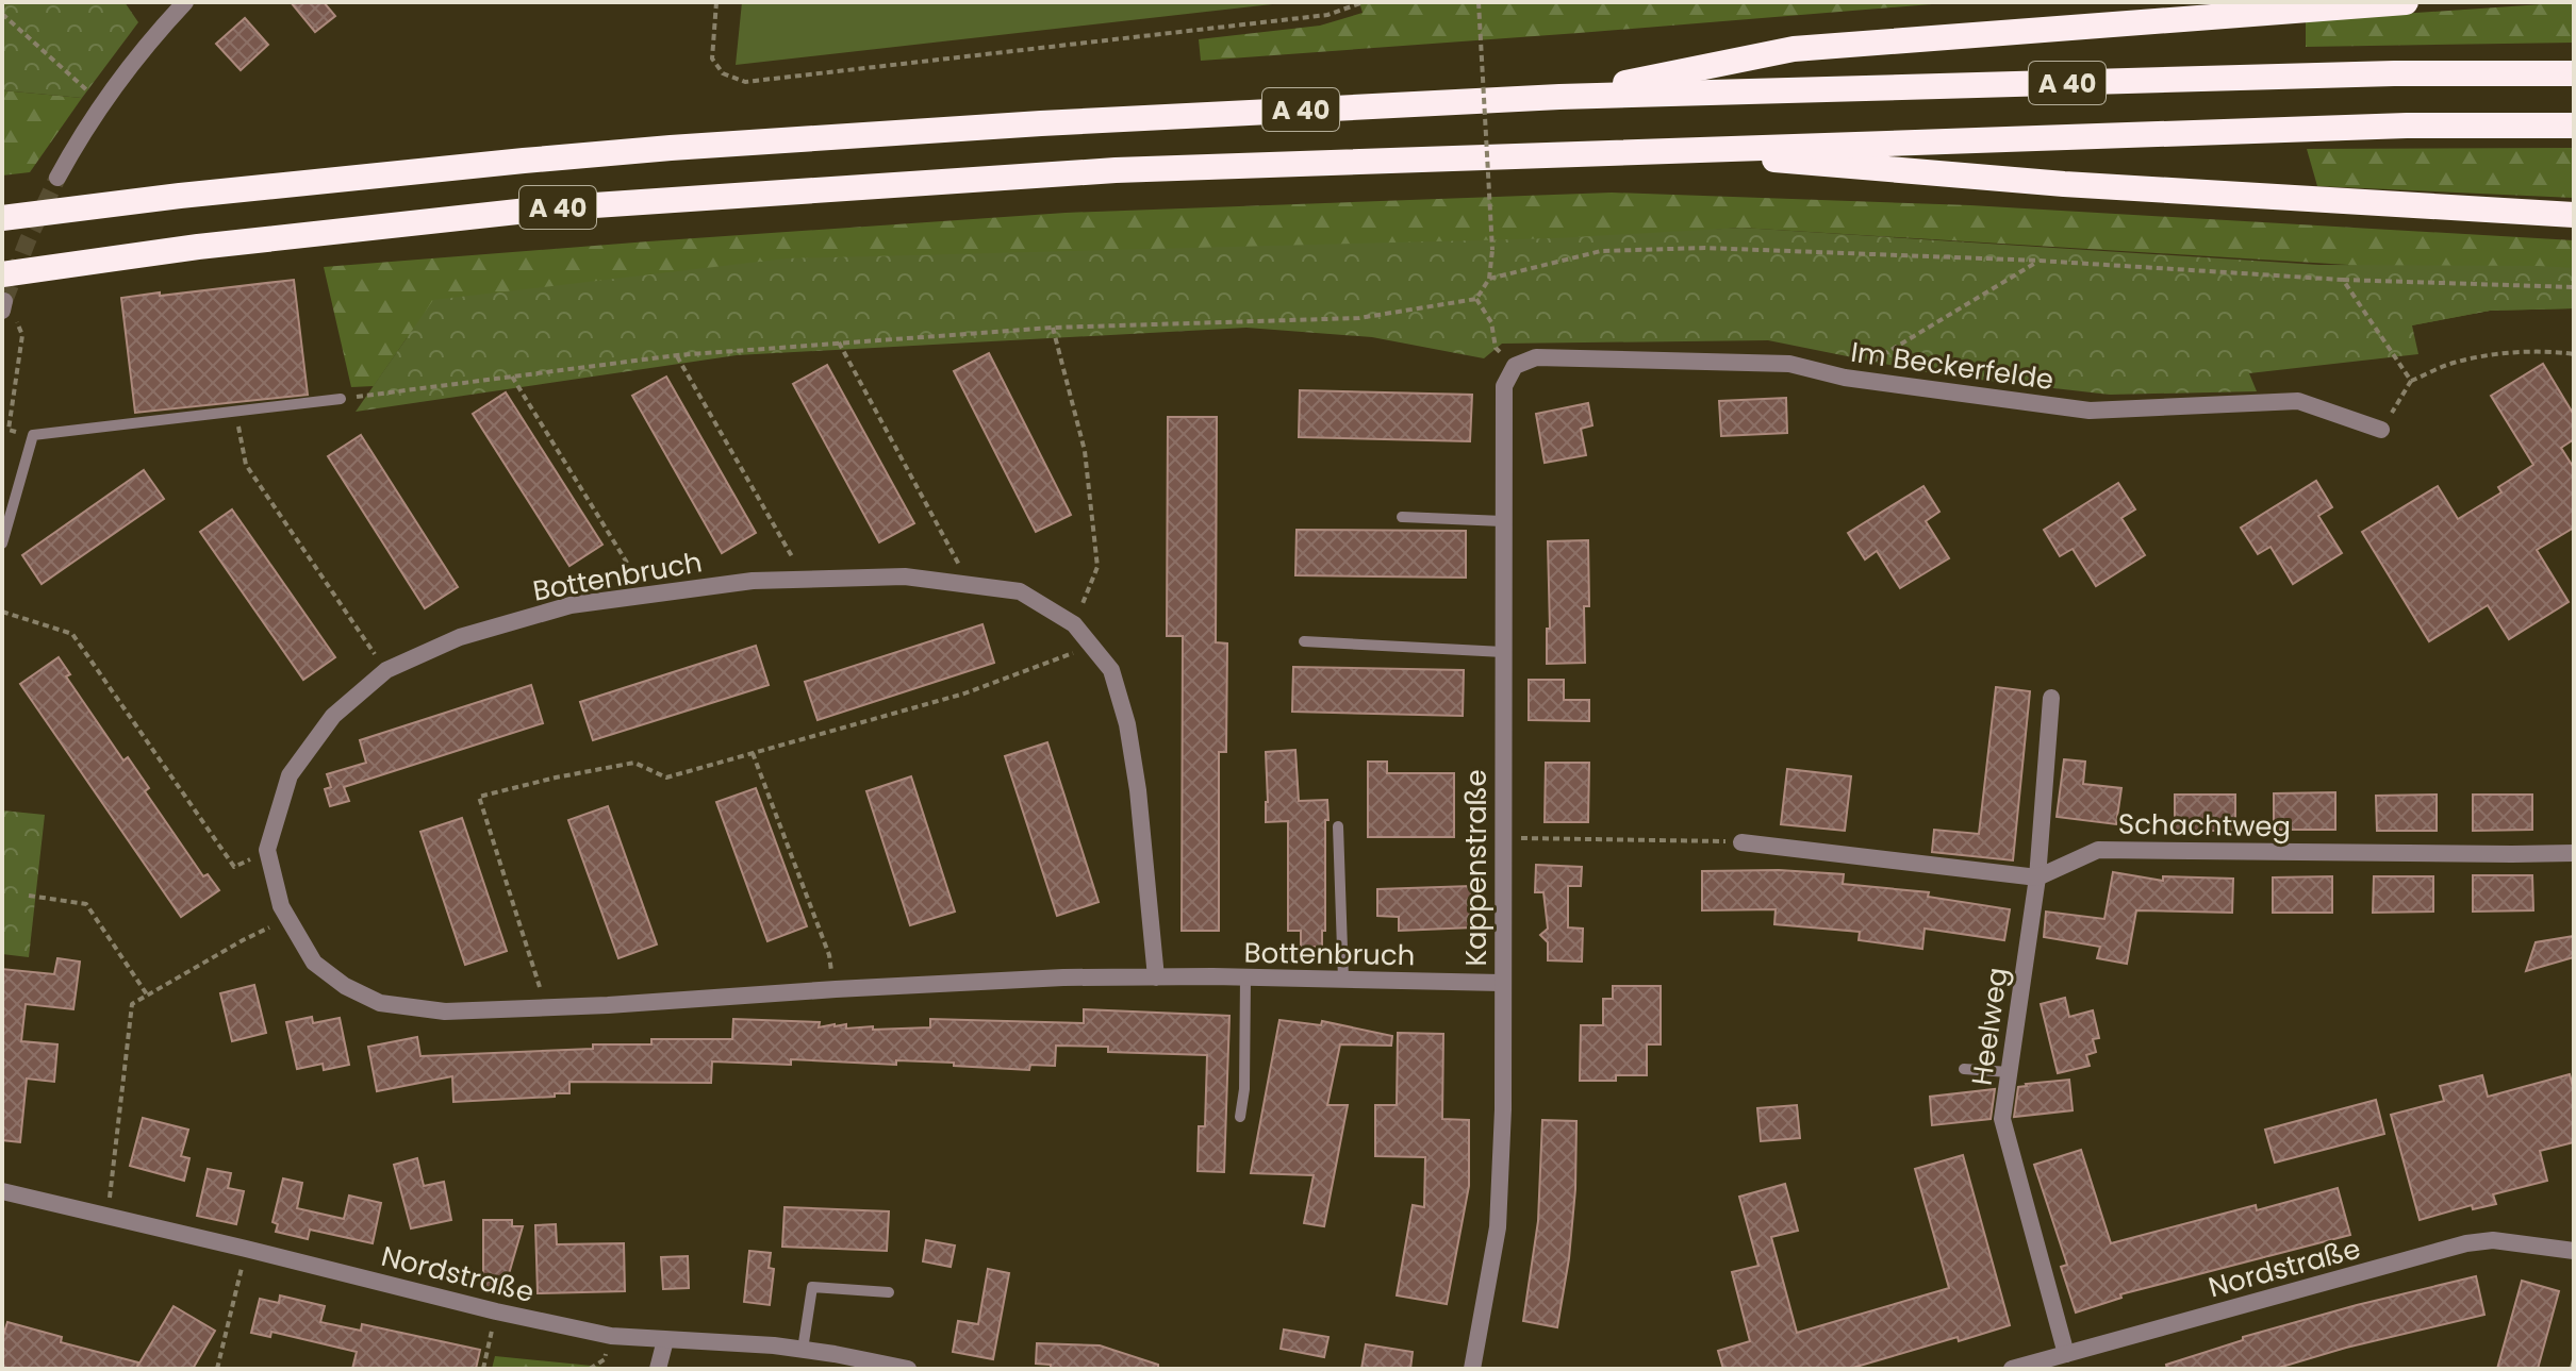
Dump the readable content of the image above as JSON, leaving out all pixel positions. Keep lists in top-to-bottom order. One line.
{"streets":{"highway":["A 40"],"street":["Im Beckerfelde","Bottenbruch","Schachtweg","Kappenstraße","Heelweg","Nordstraße"]},"crossings":[["Im Beckerfelde","Kappenstraße"],["Bottenbruch","Kappenstraße"],["Schachtweg","Heelweg"],["Heelweg","Nordstraße"]]}
